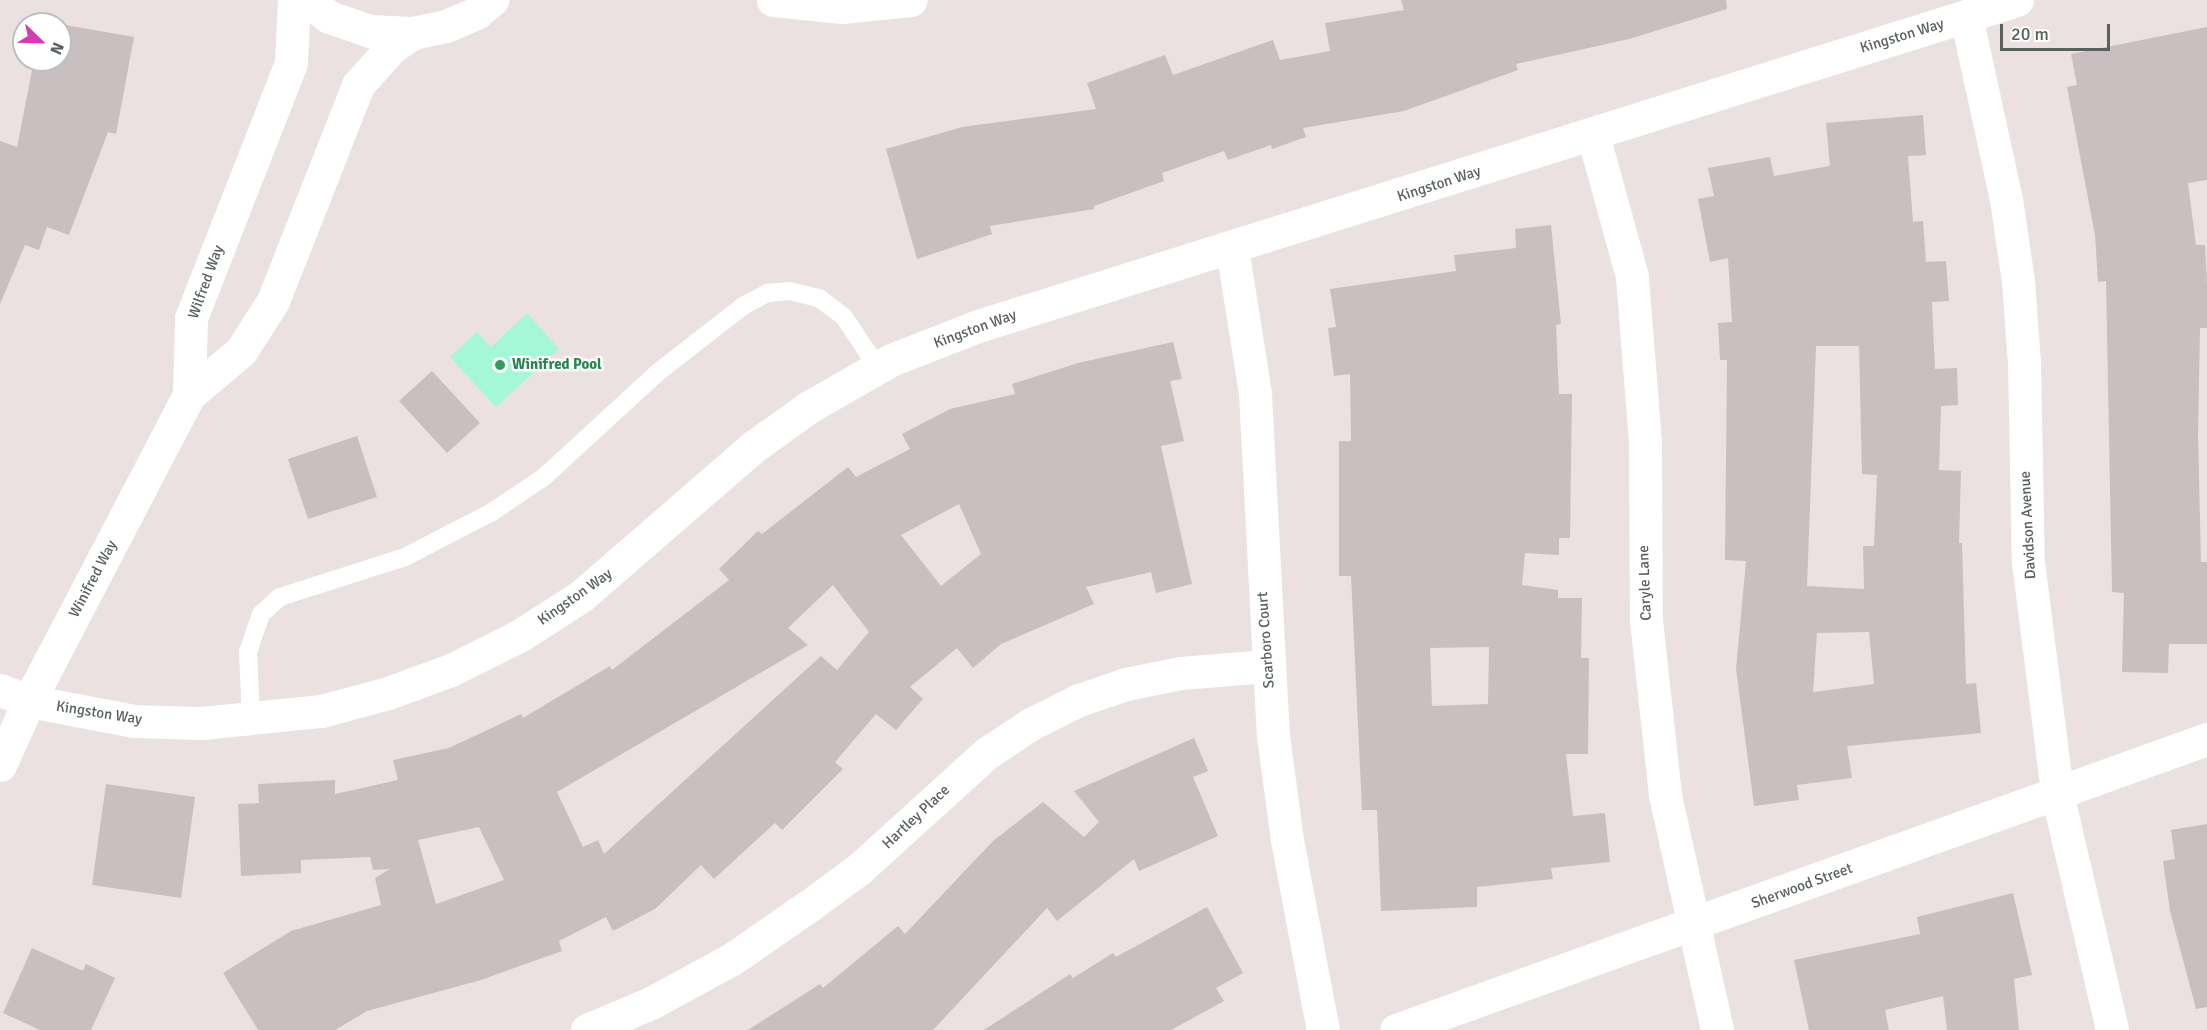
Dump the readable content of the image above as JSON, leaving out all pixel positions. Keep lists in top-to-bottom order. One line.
{"streets":{"street":["Kingston Way","Wilfred Way","Davidson Avenue","Winifred Way","Caryle Lane","Scarboro Court","Hartley Place","Sherwood Street"]},"crossings":[["Kingston Way","Davidson Avenue"],["Kingston Way","Winifred Way"],["Kingston Way","Caryle Lane"],["Kingston Way","Scarboro Court"],["Wilfred Way","Winifred Way"],["Davidson Avenue","Sherwood Street"],["Caryle Lane","Sherwood Street"],["Scarboro Court","Hartley Place"]],"places":["Winifred Pool"],"scale_bar":"20 m","north":"bottom right"}
